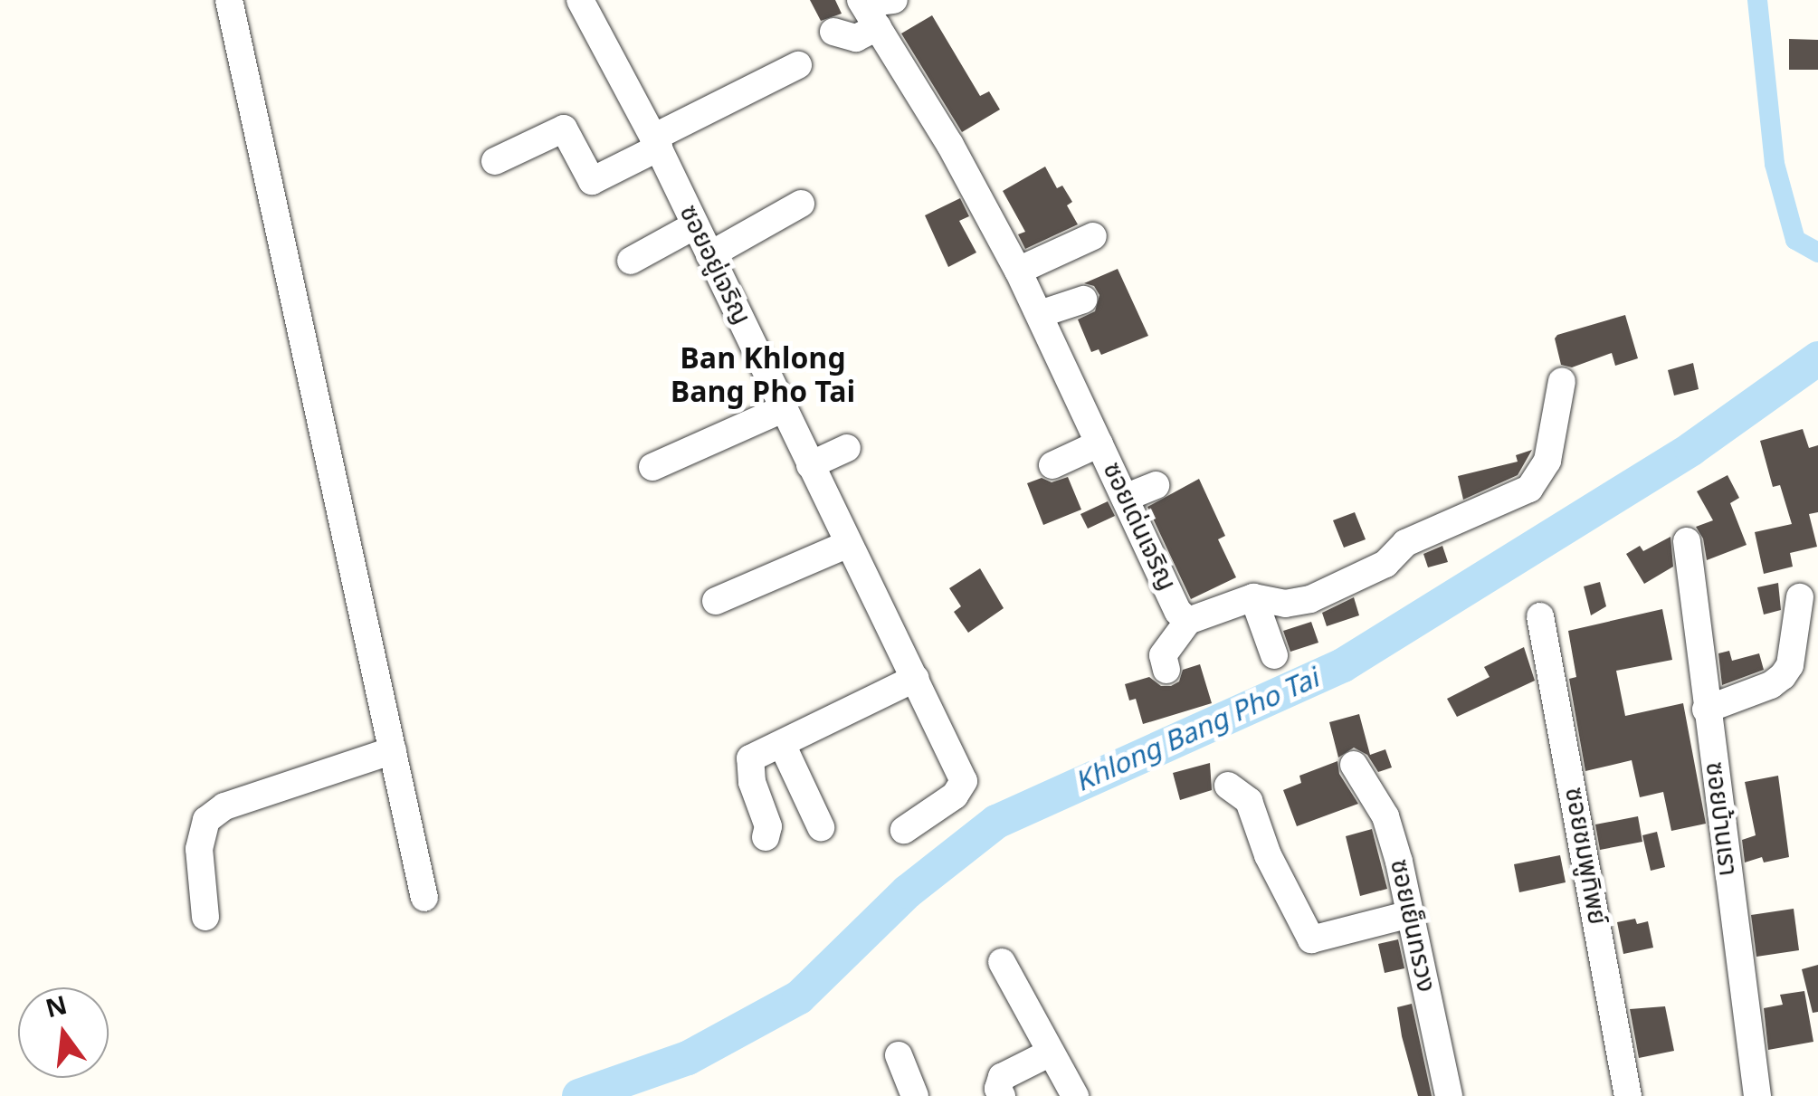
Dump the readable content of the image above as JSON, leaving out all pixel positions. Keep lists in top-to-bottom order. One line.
{"streets":{"street":["ซอยอยู่เจริญ","ซอยเด่นเจริญ","ซอยบ้านเรา","ซอยชมพูทิพย์","ซอยเย็นทรวง"]},"districts":["Ban Khlong Bang Pho Tai"],"water":["Khlong Bang Pho Tai"],"north":"top"}
